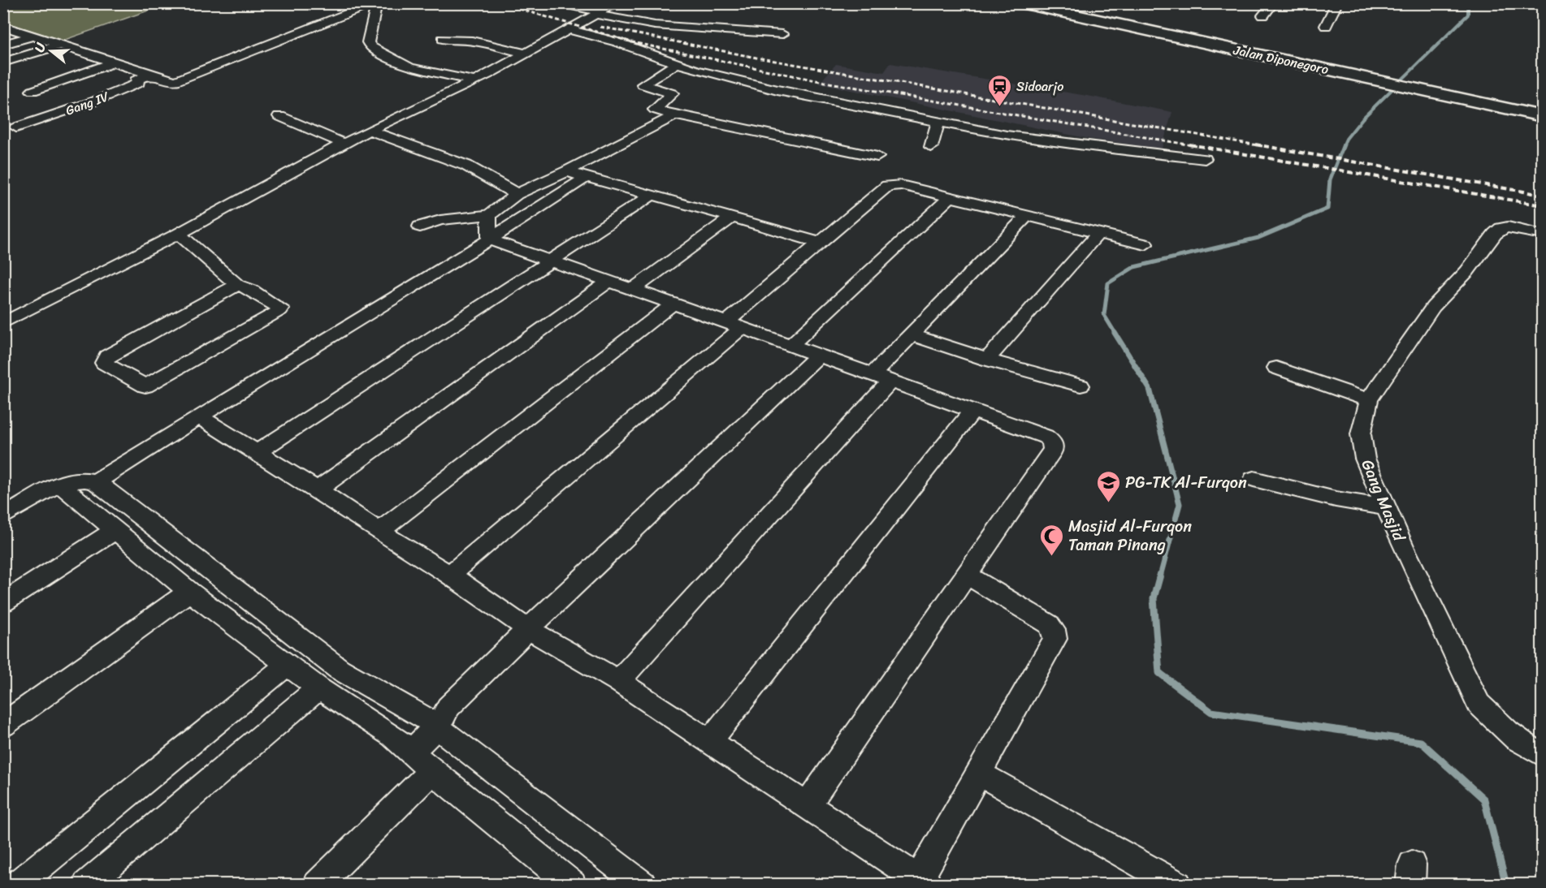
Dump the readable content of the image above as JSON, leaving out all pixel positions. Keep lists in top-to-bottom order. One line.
{"streets":{"highway":["Jalan Diponegoro"],"street":["Gang IV","Gang Masjid"]},"places":{"station":["Sidoarjo"],"school or university":["PG-TK Al-Furqon"],"mosque":["Masjid Al-Furqon Taman Pinang"]},"north":"left"}
